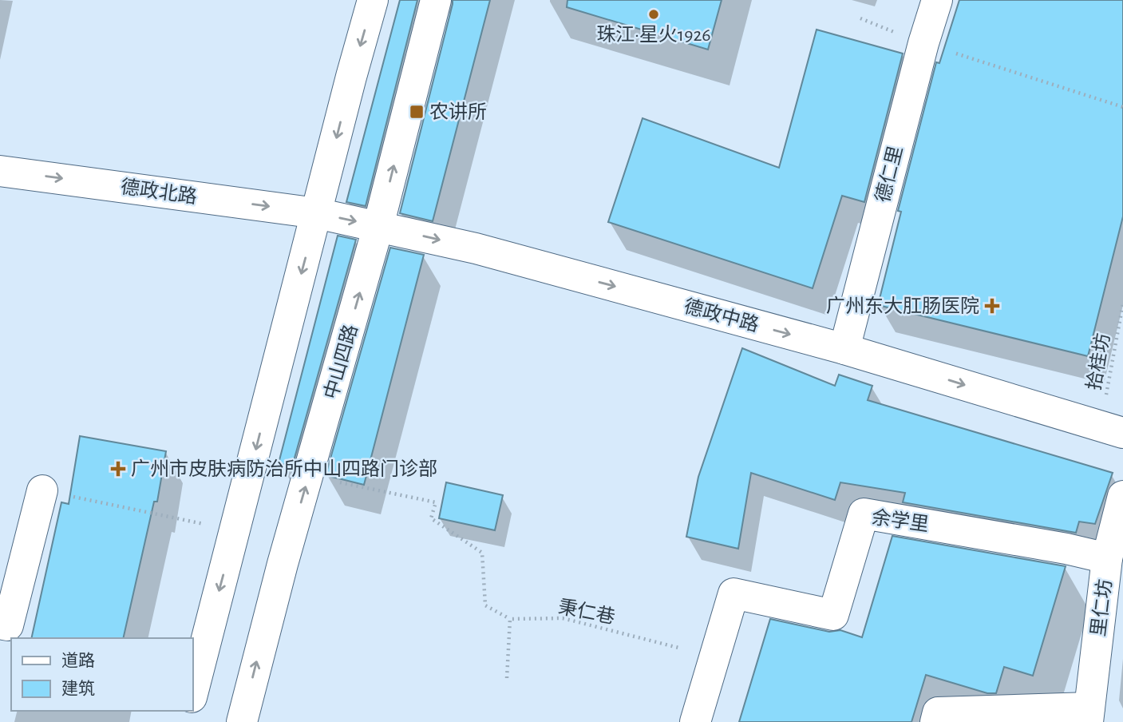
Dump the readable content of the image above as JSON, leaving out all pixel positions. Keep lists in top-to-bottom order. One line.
{"streets":{"main road":["德仁里","德政北路","德政中路","中山四路","余学里","里仁坊"],"path":["拾桂坊","秉仁巷"]},"crossings":[["德仁里","德政中路"],["德政北路","德政中路"],["德政中路","中山四路"],["德政中路","拾桂坊"],["余学里","里仁坊"],["余学里","秉仁巷"]],"one_way":["德政北路","德政中路"],"places":{"other":["珠江·星火1926"],"transit":["农讲所"],"health":["广州东大肛肠医院","广州市皮肤病防治所中山四路门诊部"]},"legend":["道路","建筑"]}
